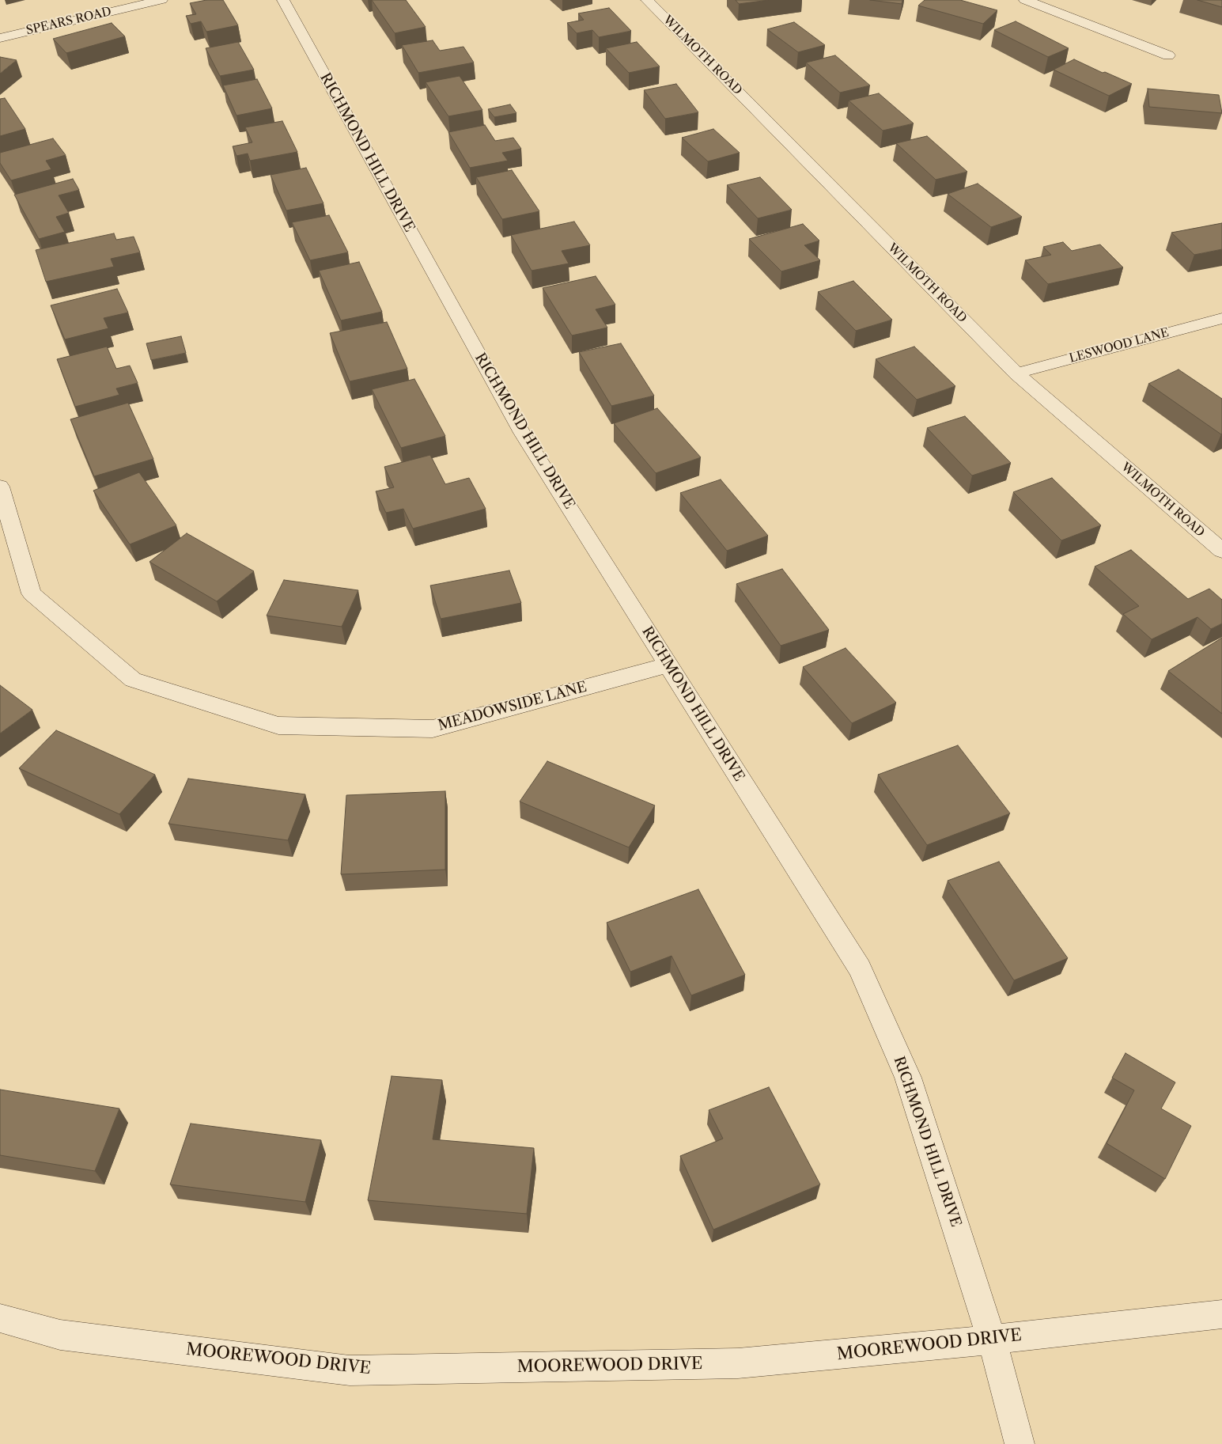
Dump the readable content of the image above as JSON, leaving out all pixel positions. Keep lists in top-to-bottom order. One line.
{"streets":{"street":["SPEARS ROAD","WILMOTH ROAD","RICHMOND HILL DRIVE","LESWOOD LANE","MEADOWSIDE LANE","MOOREWOOD DRIVE"]},"crossings":[["WILMOTH ROAD","LESWOOD LANE"],["RICHMOND HILL DRIVE","MEADOWSIDE LANE"],["RICHMOND HILL DRIVE","MOOREWOOD DRIVE"]]}
